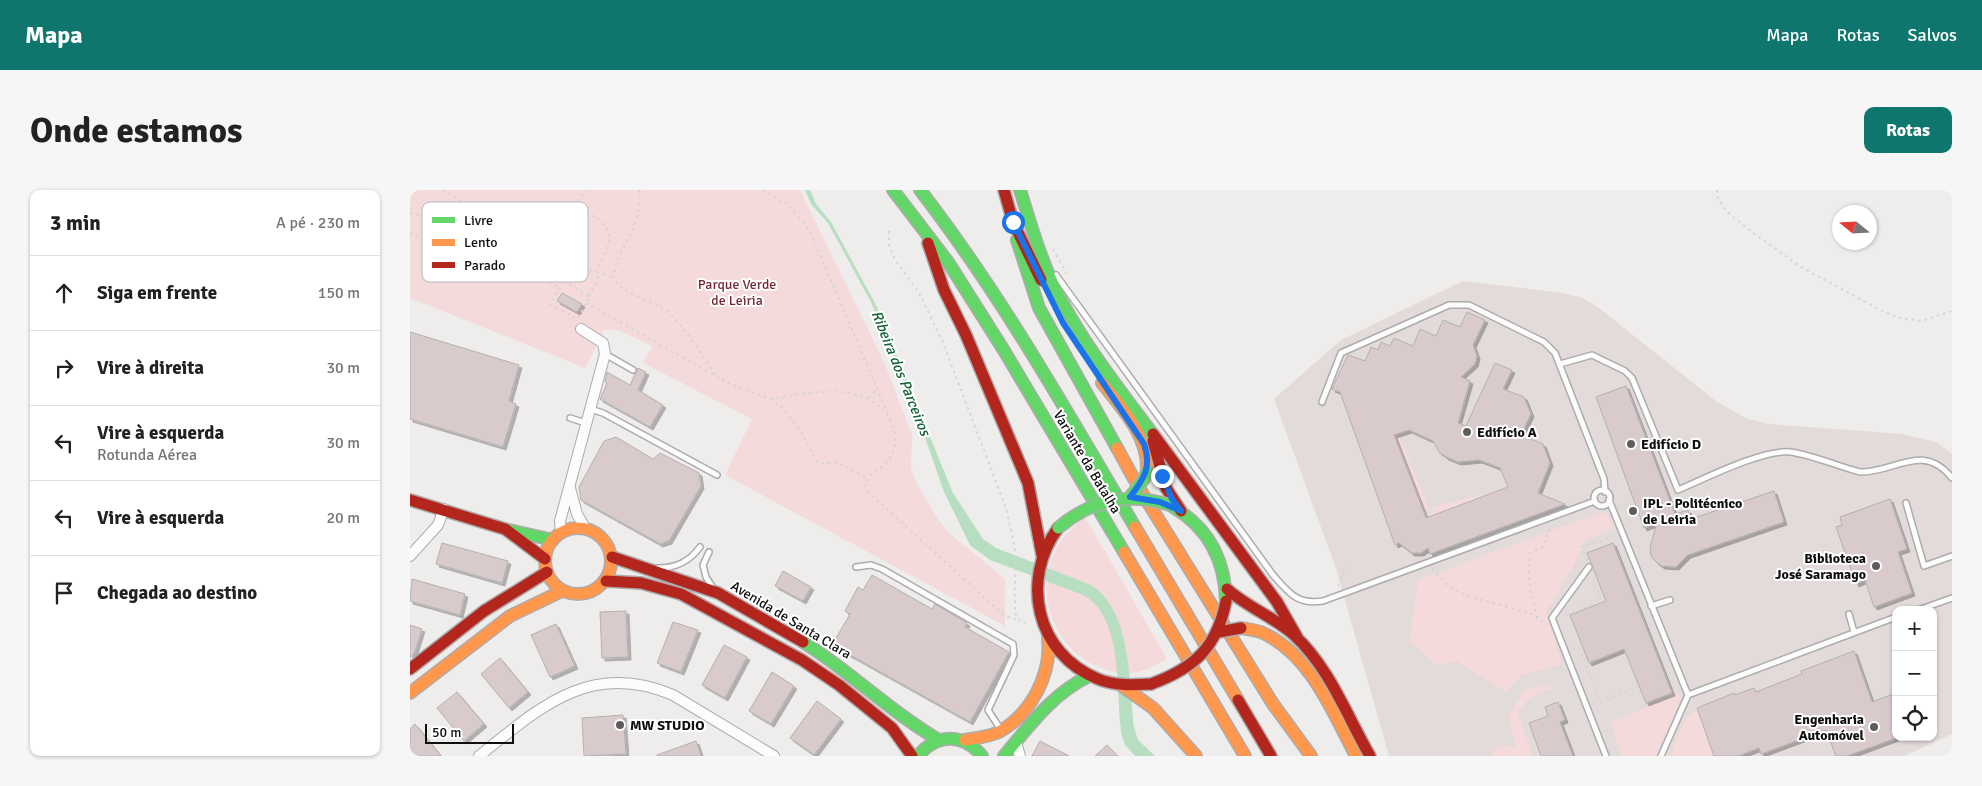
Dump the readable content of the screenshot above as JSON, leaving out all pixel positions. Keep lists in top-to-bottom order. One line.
{"streets":{"main road":["Variante da Batalha","Avenida de Santa Clara"]},"water":["Ribeira dos Parceiros"],"parks":["Parque Verde de Leiria"],"places":["Edifício A","Edifício D","IPL - Politécnico de Leiria","Biblioteca José Saramago","MW STUDIO","Engenharia Automóvel"],"legend":["Livre","Lento","Parado"],"scale_bar":"50 m","north":"left","page":{"header":"Mapa","nav":["Mapa","Rotas","Salvos"],"buttons":"Rotas","title":"Onde estamos","heading":["3 min","A pé · 230 m"],"list":[["Siga em frente","150 m"],["Vire à direita","30 m"],["Vire à esquerda","Rotunda Aérea","30 m"],["Vire à esquerda","20 m"],"Chegada ao destino"],"map_buttons":["+","−"],"scale":"50 m"}}
